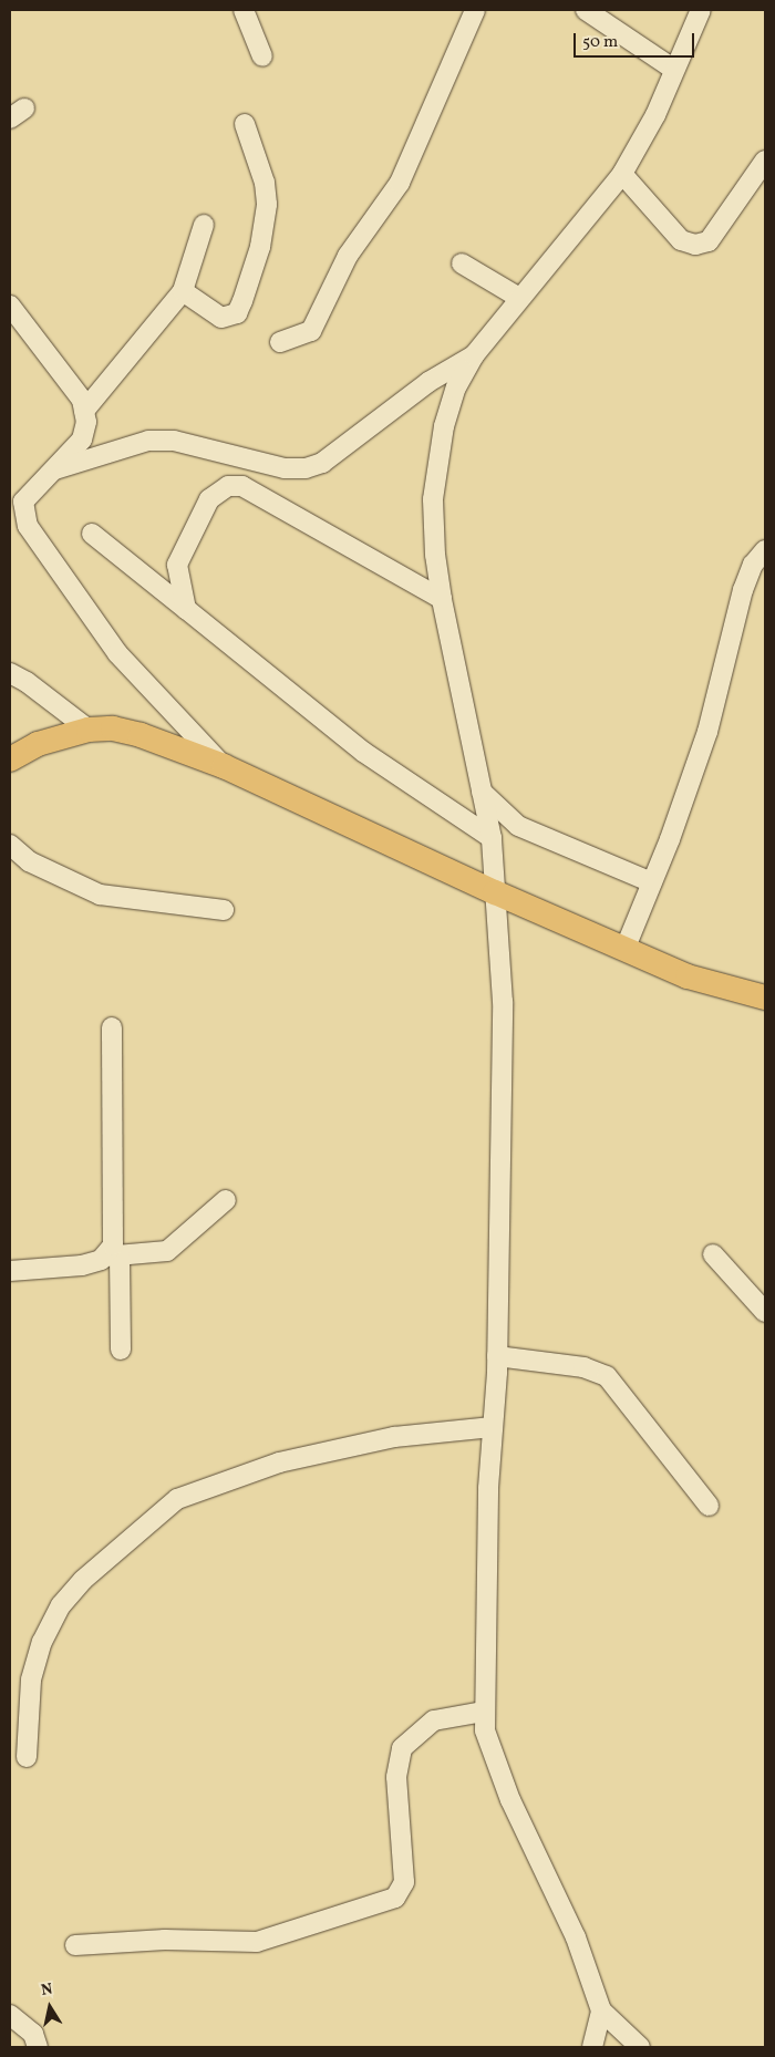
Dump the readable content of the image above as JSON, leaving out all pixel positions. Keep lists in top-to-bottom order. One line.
{"scale_bar":"50 m","north":"top"}
